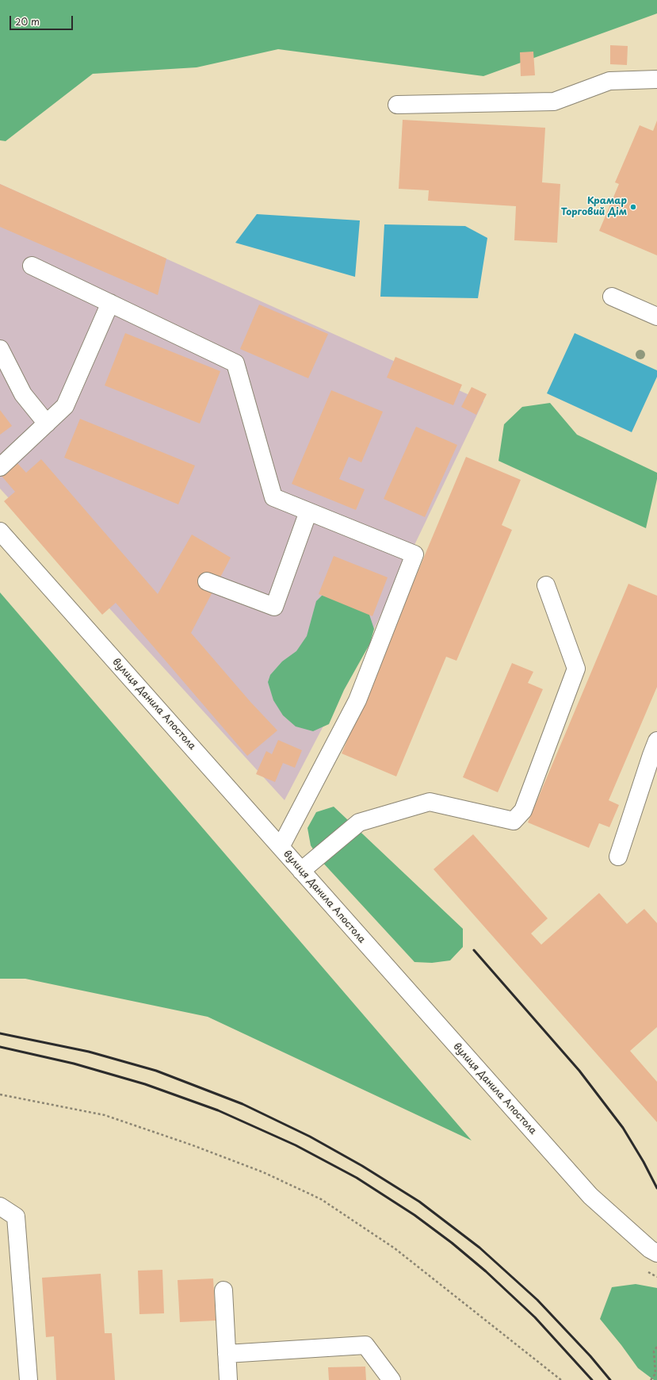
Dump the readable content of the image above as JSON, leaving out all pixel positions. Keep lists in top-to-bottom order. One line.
{"streets":{"street":["вулиця Данила Апостола"]},"places":["Крамар Торговий Дім"],"scale_bar":"20 m"}
